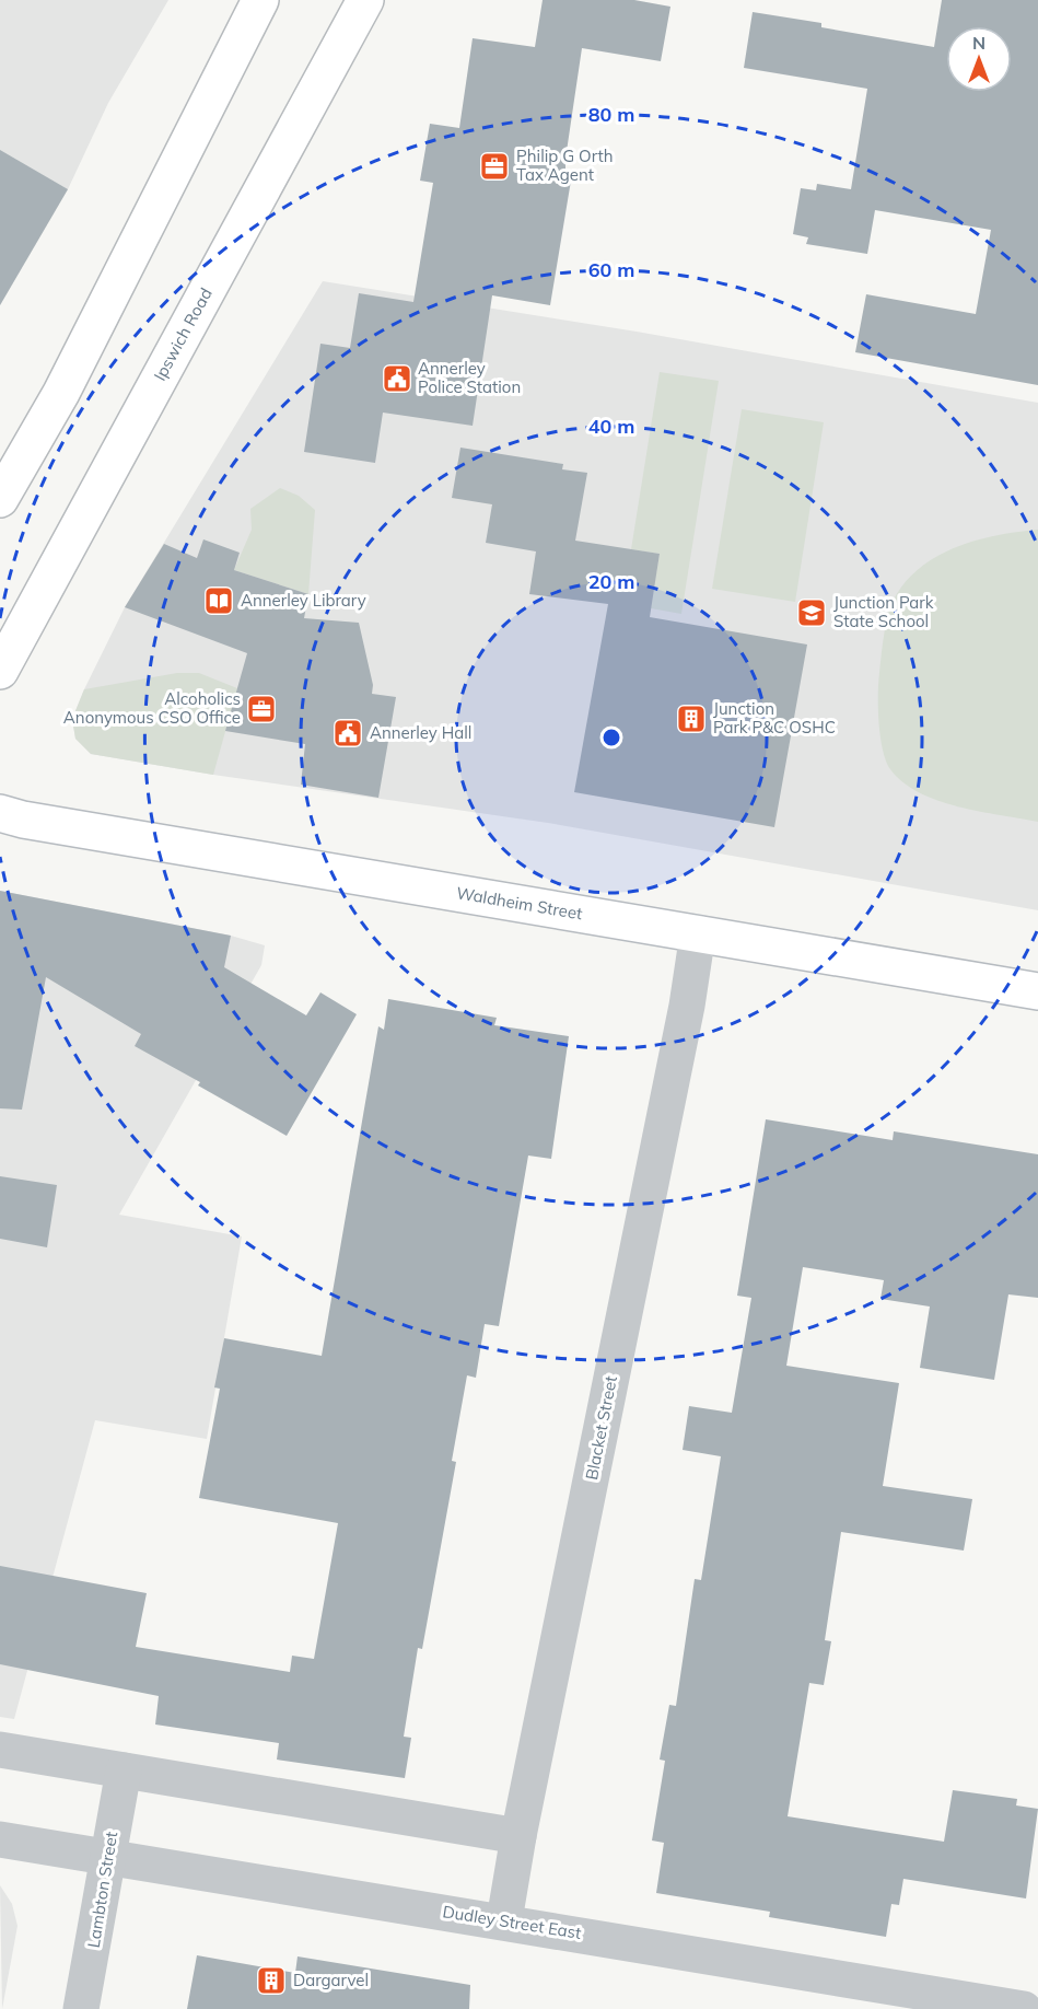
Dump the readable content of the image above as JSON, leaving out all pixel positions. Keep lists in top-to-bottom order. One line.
{"streets":{"main road":["Ipswich Road","Waldheim Street"],"street":["Blacket Street","Lambton Street","Dudley Street East"]},"crossings":[["Waldheim Street","Blacket Street"],["Blacket Street","Dudley Street East"],["Lambton Street","Dudley Street East"]],"places":{"office":["Philip G Orth Tax Agent","Alcoholics Anonymous CSO Office"],"public building":["Annerley Police Station","Annerley Hall"],"library":["Annerley Library"],"school or university":["Junction Park State School"],"building":["Junction Park P&C OSHC","Dargarvel"]},"north":"top","rings":["80 m","60 m","40 m","20 m"]}
